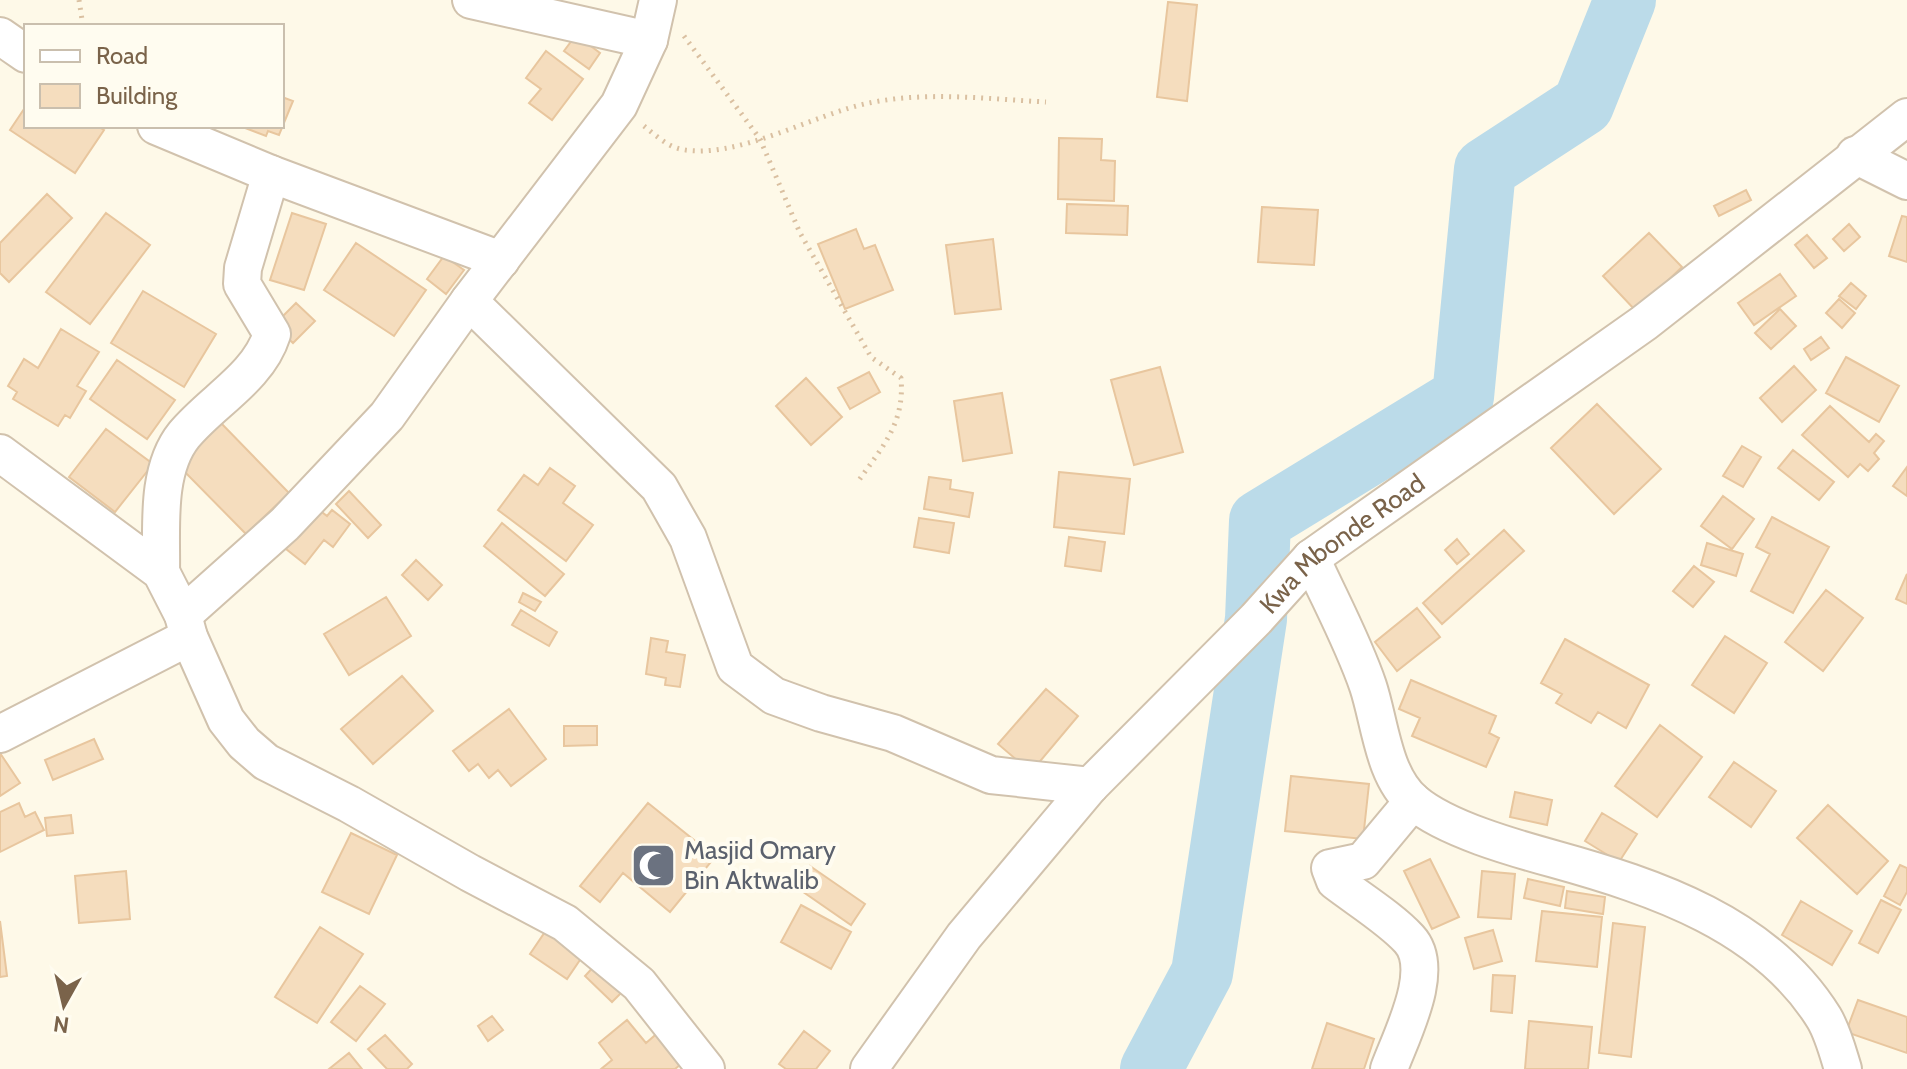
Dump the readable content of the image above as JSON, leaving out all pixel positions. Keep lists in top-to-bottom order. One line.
{"streets":{"street":["Kwa Mbonde Road"]},"places":{"mosque":["Masjid Omary Bin Aktwalib"]},"legend":["Road","Building"],"north":"bottom"}
